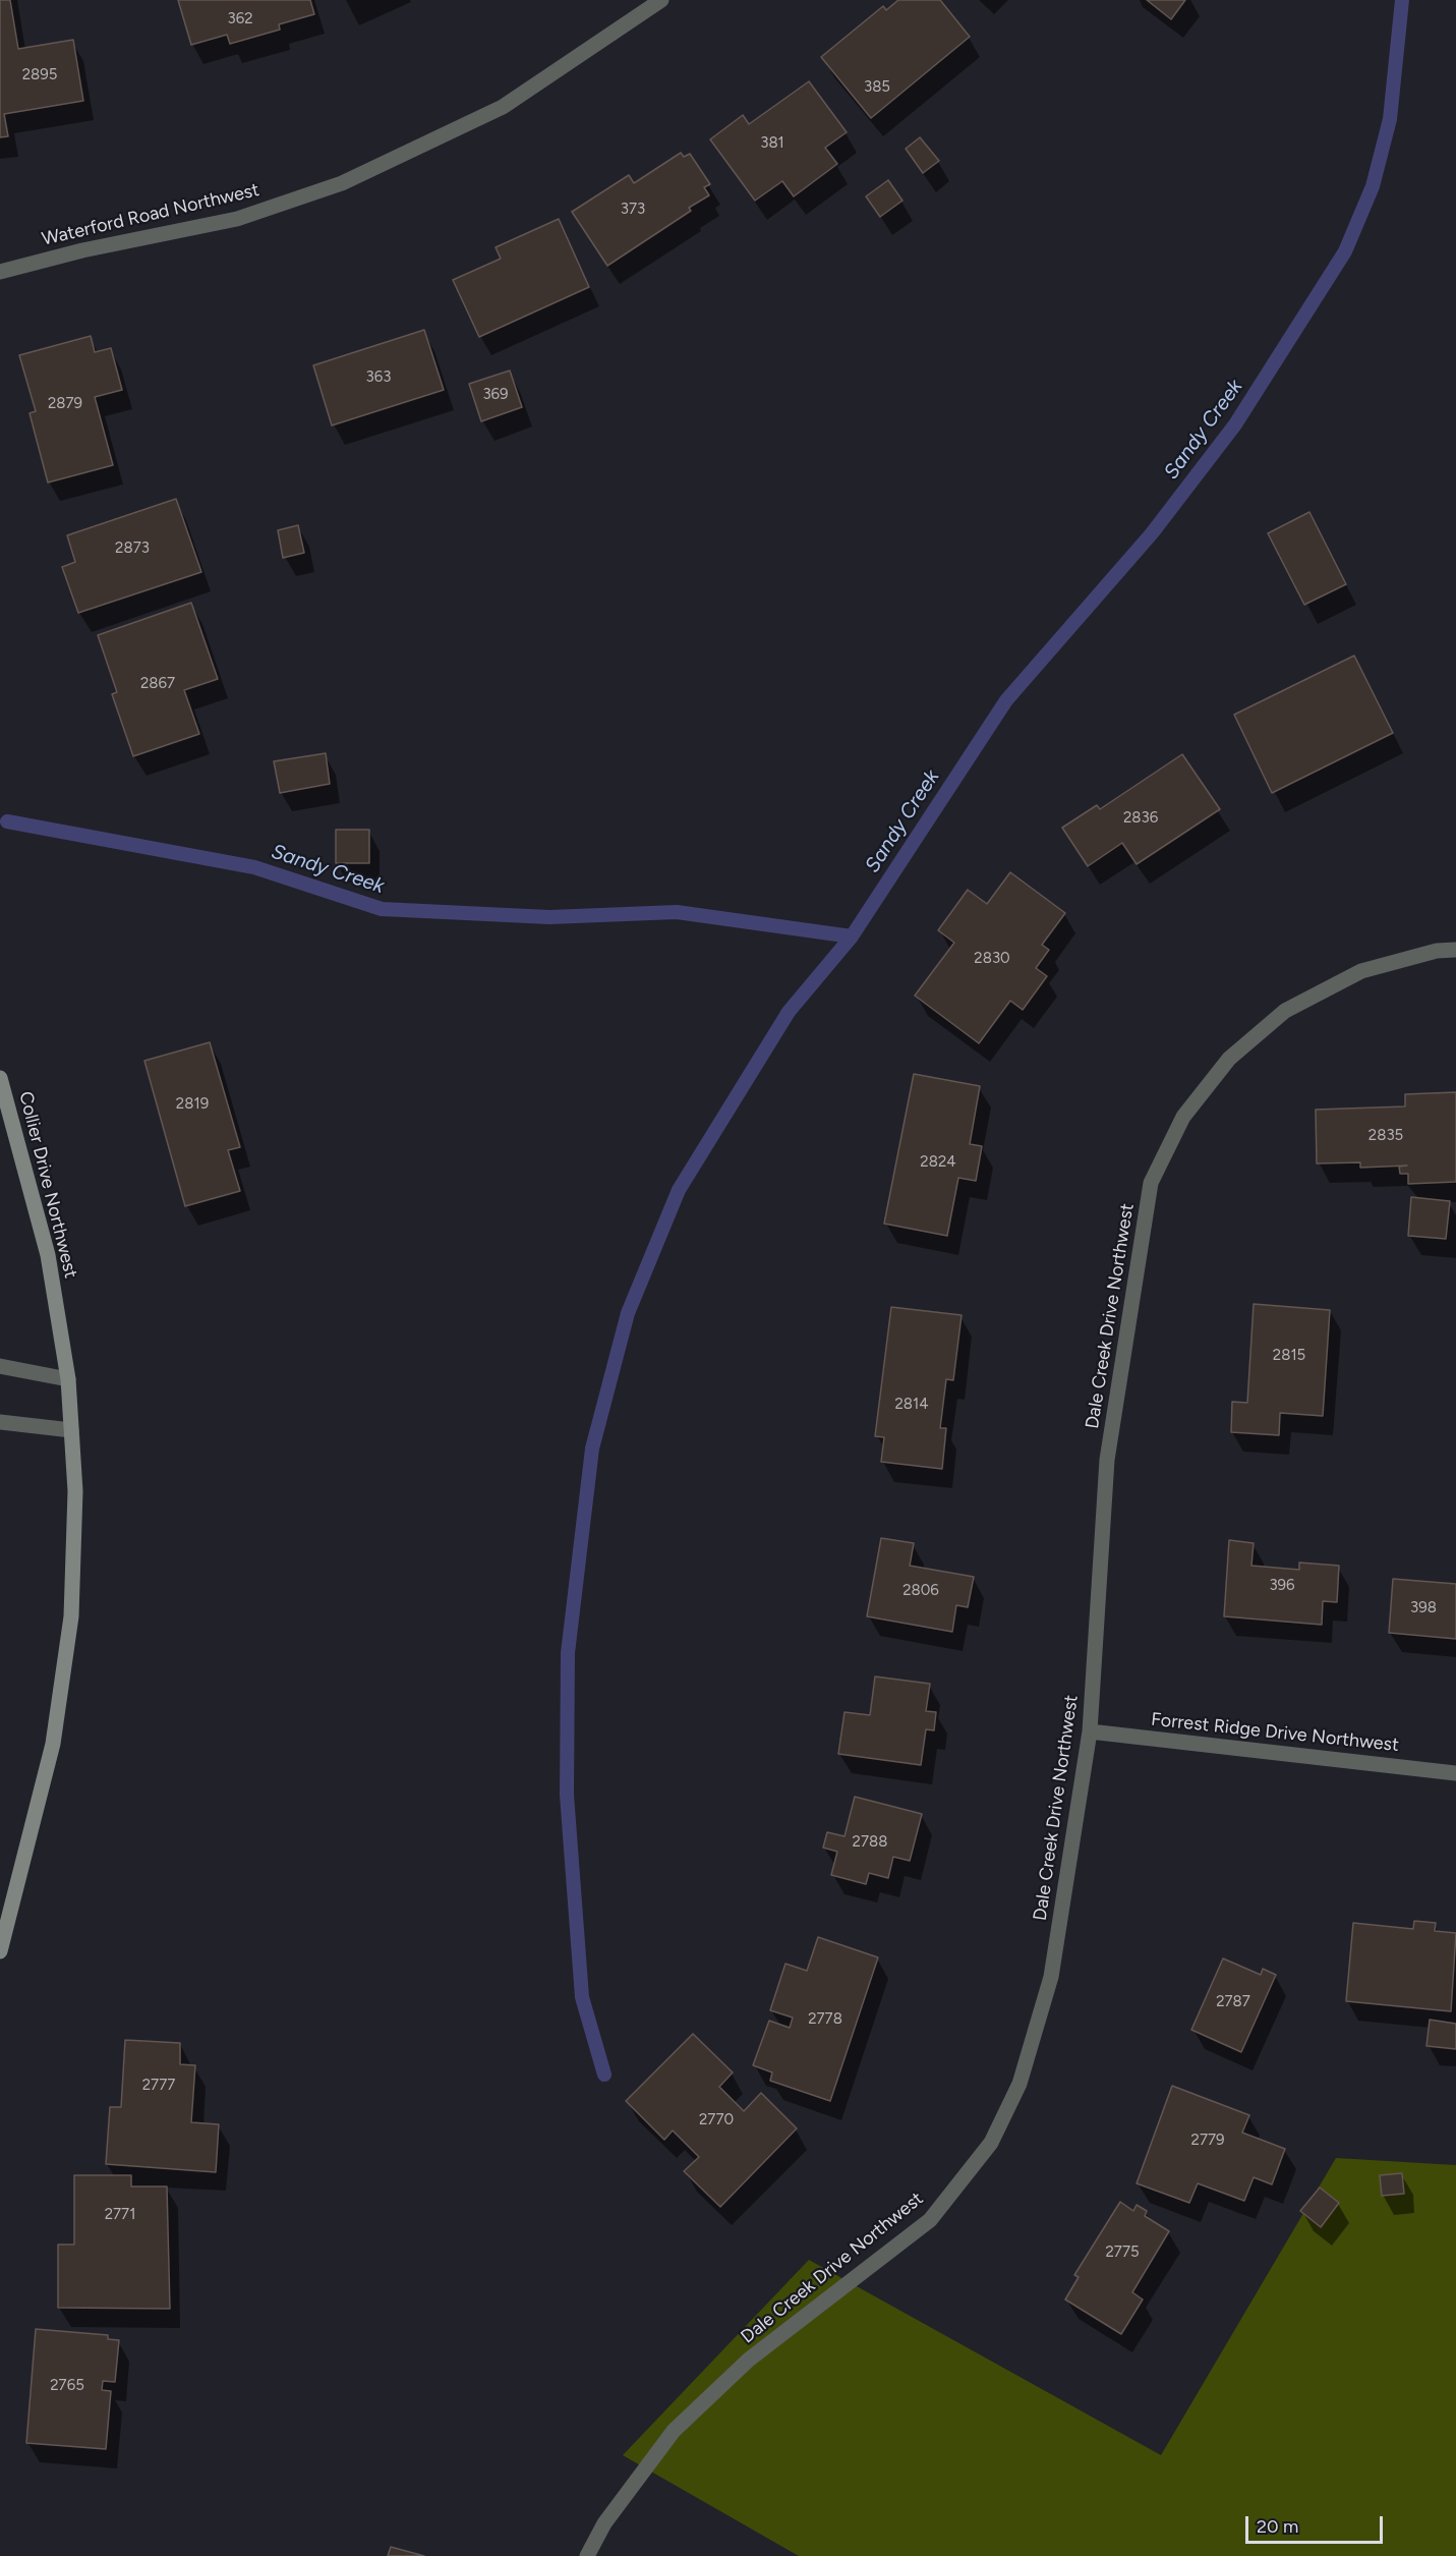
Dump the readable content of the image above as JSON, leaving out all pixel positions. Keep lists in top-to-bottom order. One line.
{"streets":{"main road":["Collier Drive Northwest"],"street":["Waterford Road Northwest","Dale Creek Drive Northwest","Forrest Ridge Drive Northwest"]},"crossings":[["Dale Creek Drive Northwest","Forrest Ridge Drive Northwest"]],"water":["Sandy Creek"],"house_numbers":["362","2895","385","381","373","363","369","2879","2873","2867","2836","2830","2819","2835","2824","2815","2814","396","2806","398","2788","2787","2778","2777","2770","2779","2771","2775","2765"],"scale_bar":"20 m"}
